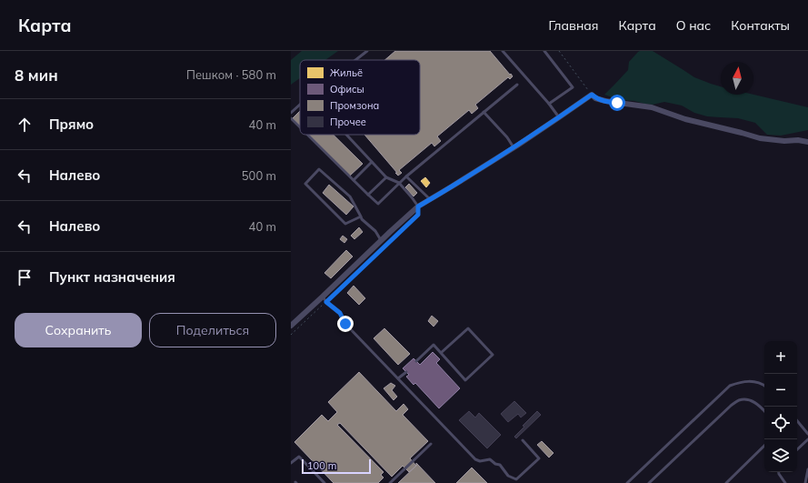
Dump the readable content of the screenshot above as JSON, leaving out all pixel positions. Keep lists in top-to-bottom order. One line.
{"legend":["Жильё","Офисы","Промзона","Прочее"],"scale_bar":"100 m","north":"top","page":{"header":"Карта","nav":["Главная","Карта","О нас","Контакты"],"heading":["8 мин","Пешком · 580 m"],"list":[["Прямо","40 m"],["Налево","500 m"],["Налево","40 m"],"Пункт назначения"],"buttons":["Сохранить","Поделиться"],"map_buttons":["+","−"],"scale":"100 m"}}
